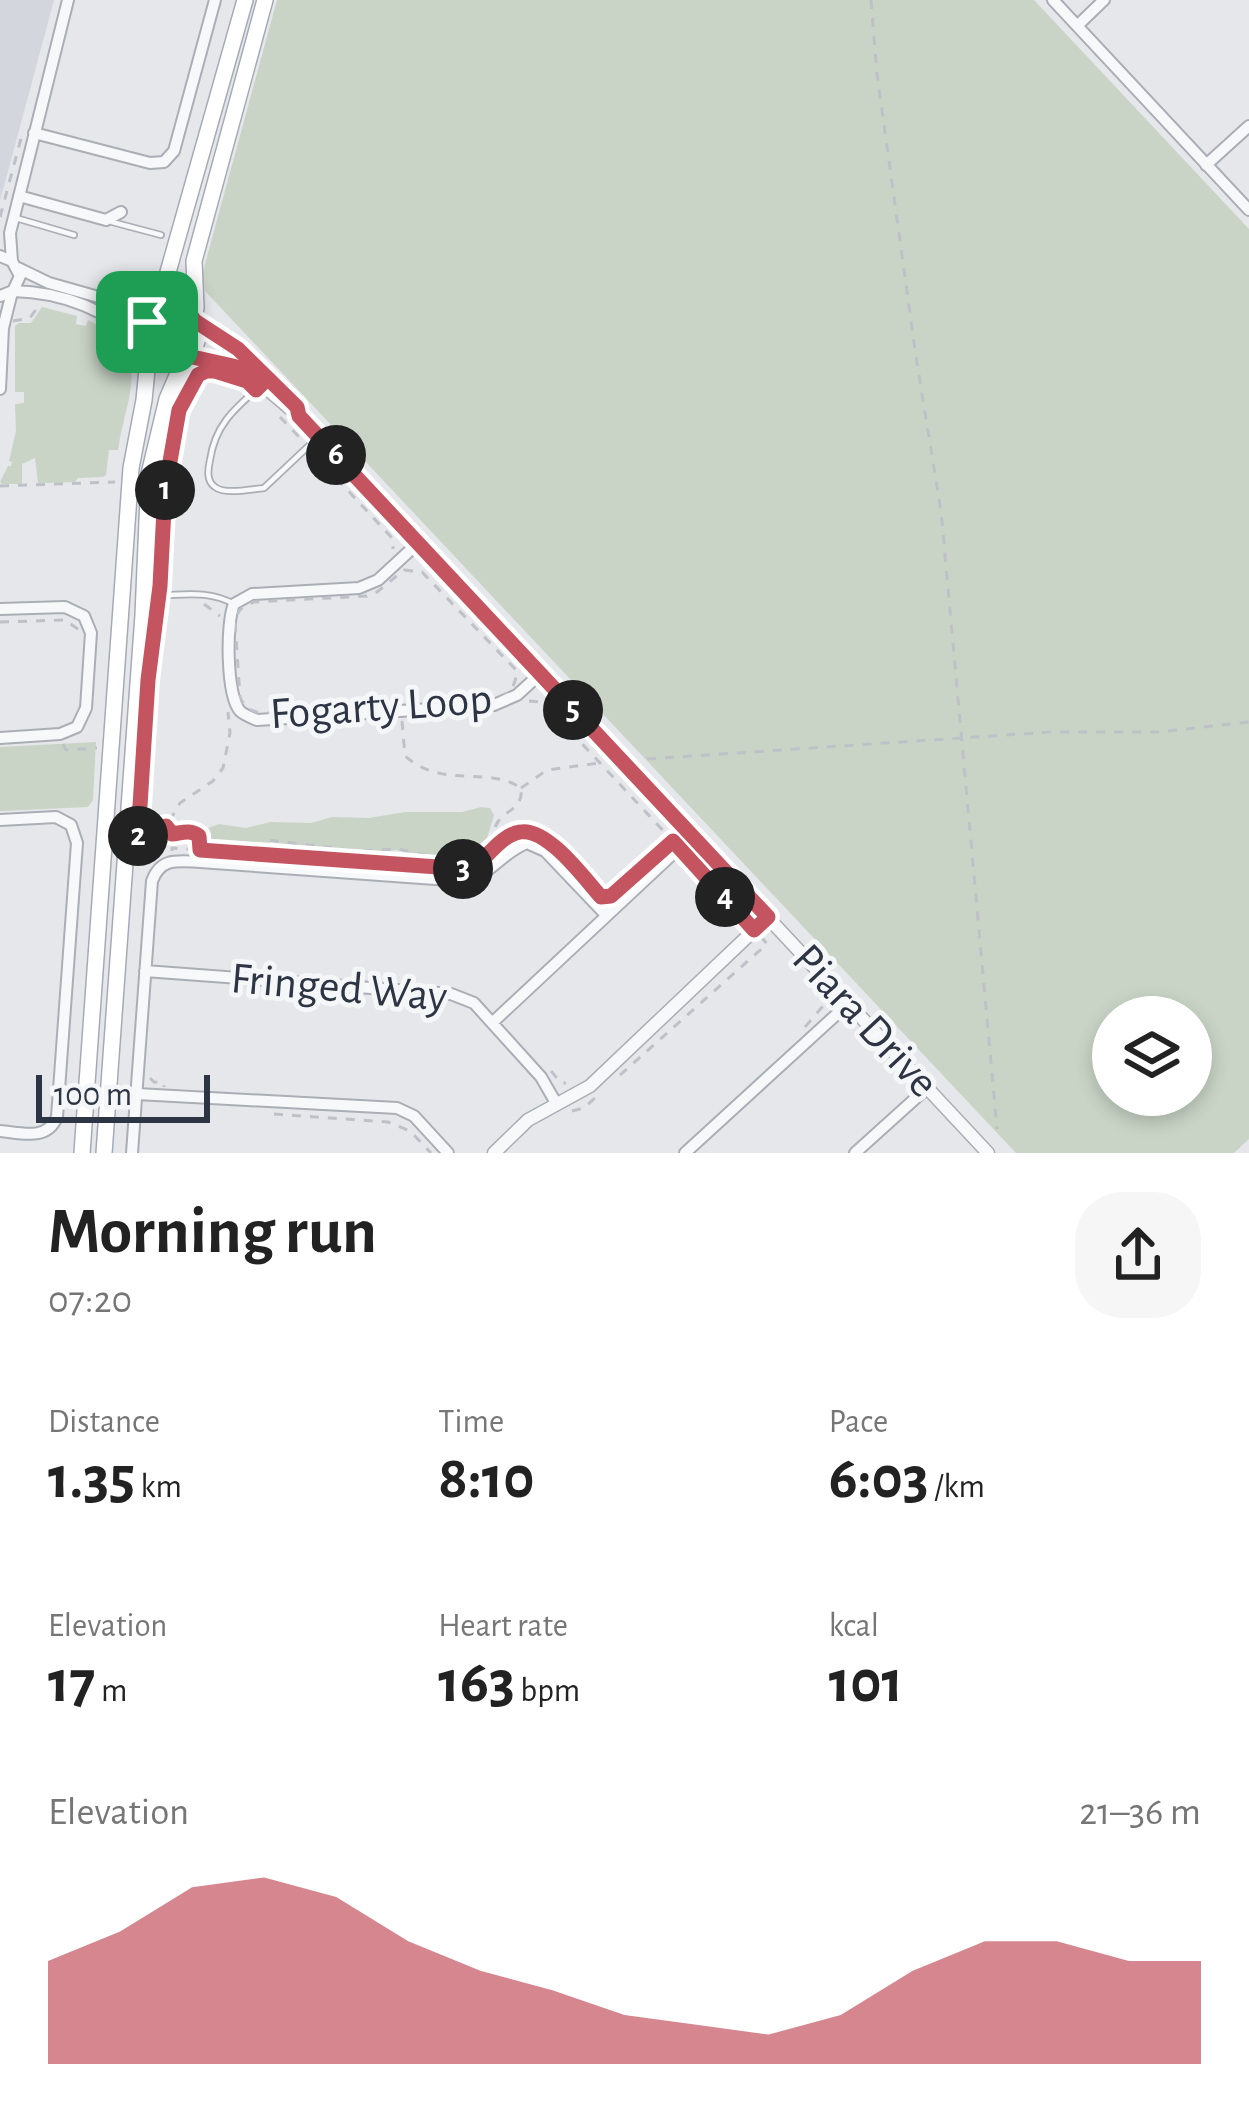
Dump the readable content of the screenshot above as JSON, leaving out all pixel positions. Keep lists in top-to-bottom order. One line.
{"streets":{"street":["Fogarty Loop","Fringed Way","Piara Drive"]},"crossings":[["Fogarty Loop","Piara Drive"]],"scale_bar":"100 m","page":{"pins":["6","1","5","2","3","4"],"scale":"100 m","heading":["Morning run","07:20"],"stats":[["Distance","1.35 km"],["Time","8:10"],["Pace","6:03 /km"],["Elevation","17 m"],["Heart rate","163 bpm"],["kcal","101"]],"chart":["Elevation","21–36 m"]}}
